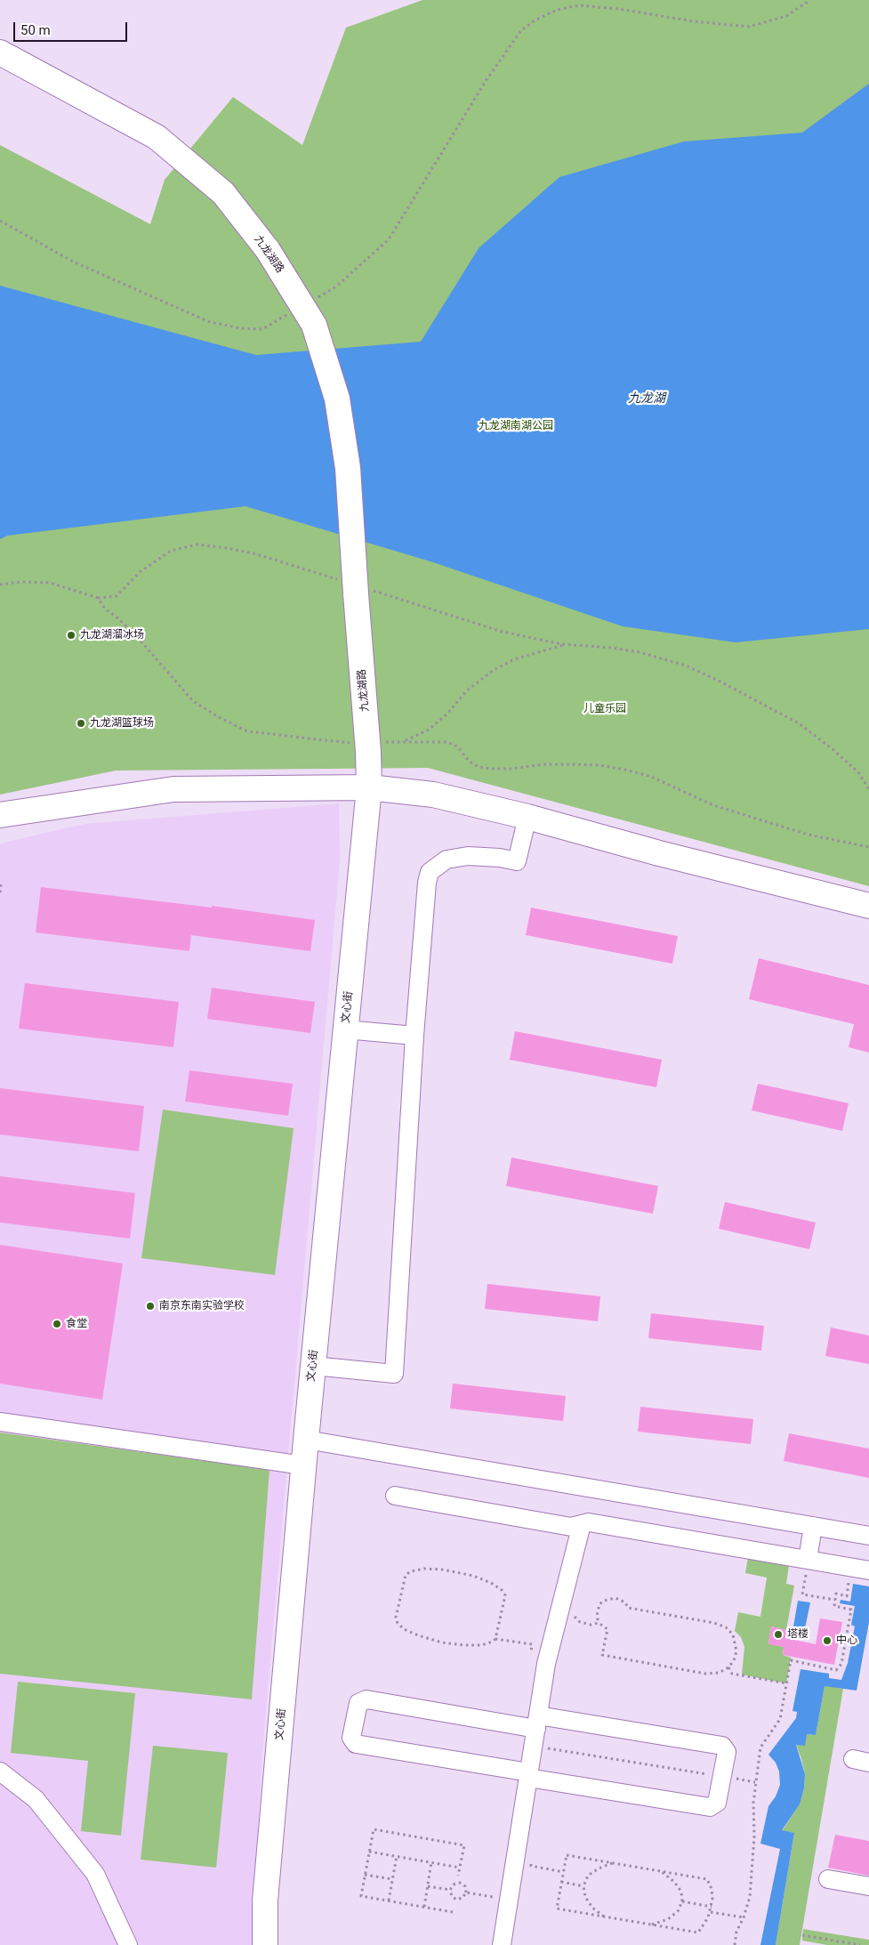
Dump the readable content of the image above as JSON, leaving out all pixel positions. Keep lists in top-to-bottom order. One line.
{"streets":{"street":["九龙湖路","文心街"]},"crossings":[["九龙湖路","文心街"]],"water":["九龙湖"],"parks":["九龙湖南湖公园","儿童乐园"],"places":["九龙湖溜冰场","九龙湖篮球场","南京东南实验学校","食堂","塔楼","中心"],"scale_bar":"50 m"}
